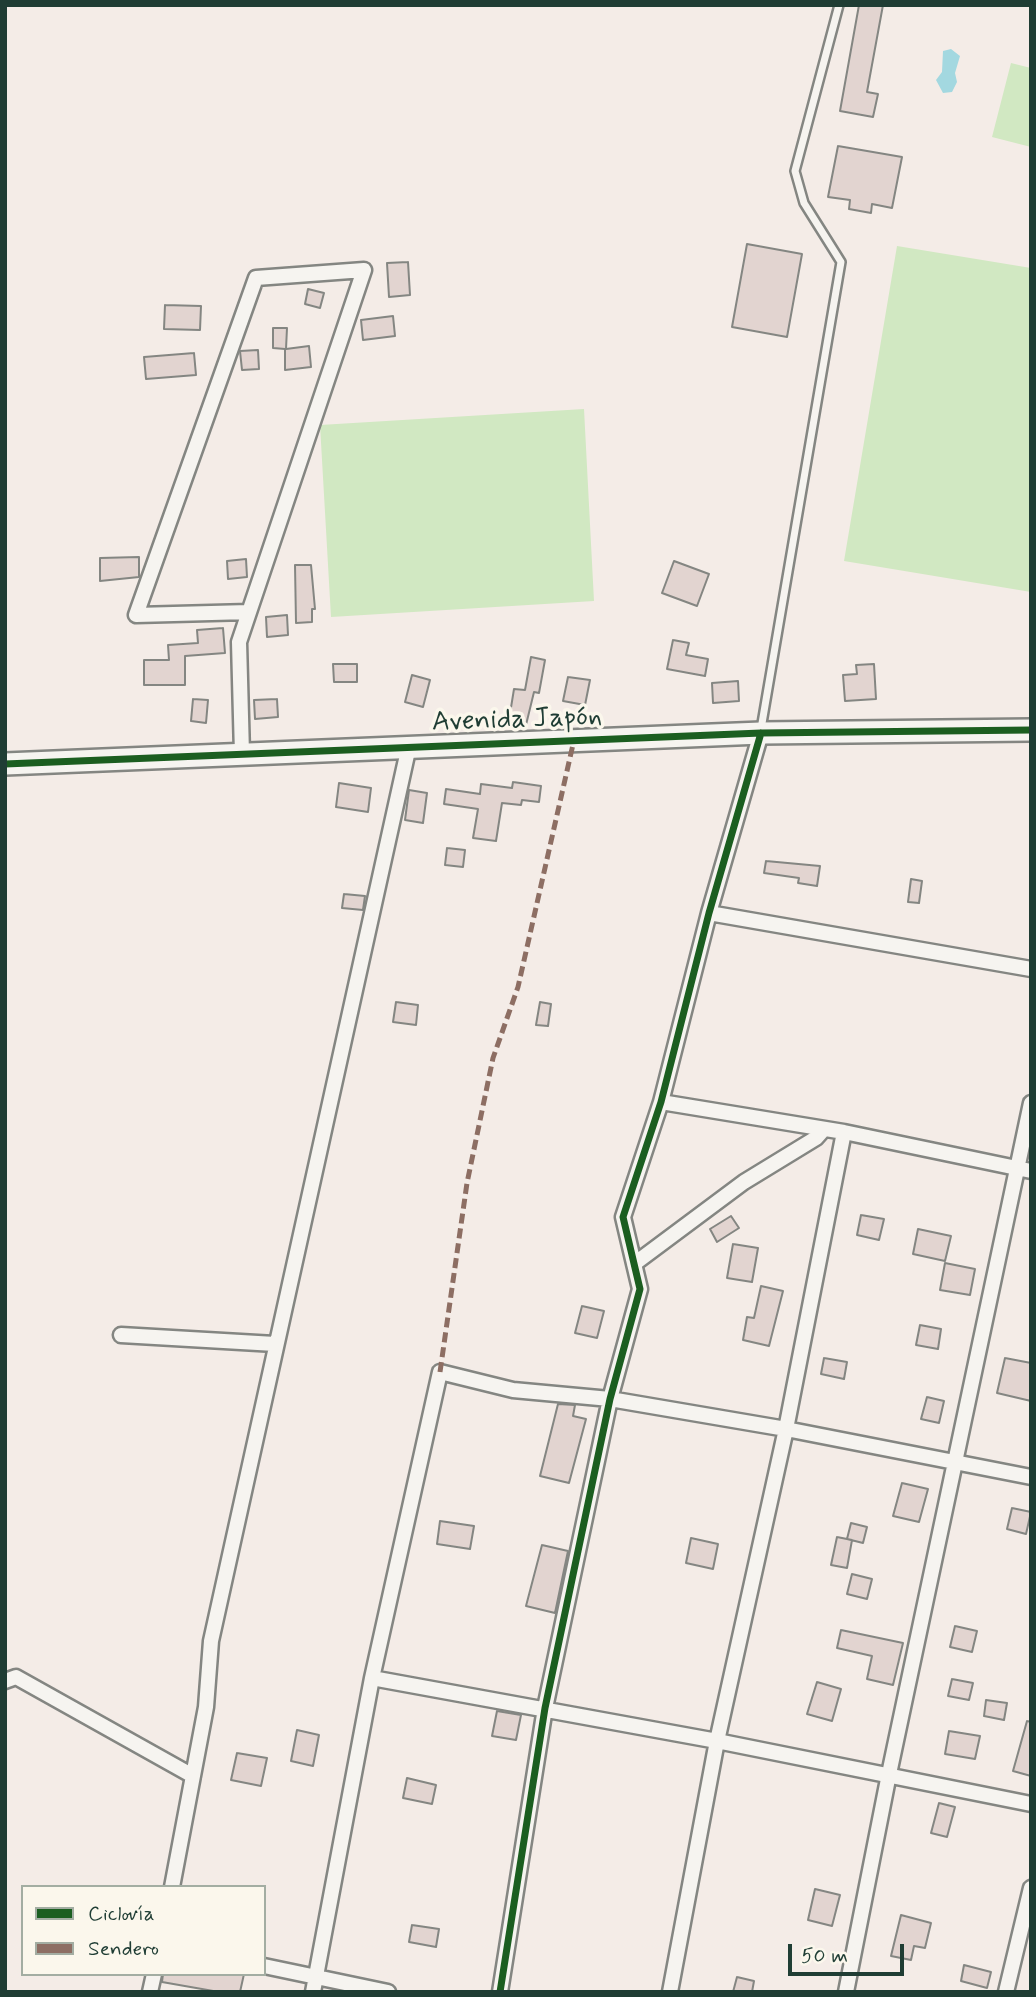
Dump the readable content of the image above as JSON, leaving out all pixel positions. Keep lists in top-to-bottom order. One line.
{"streets":{"street":["Avenida Japón"]},"legend":["Ciclovía","Sendero"],"scale_bar":"50 m"}
